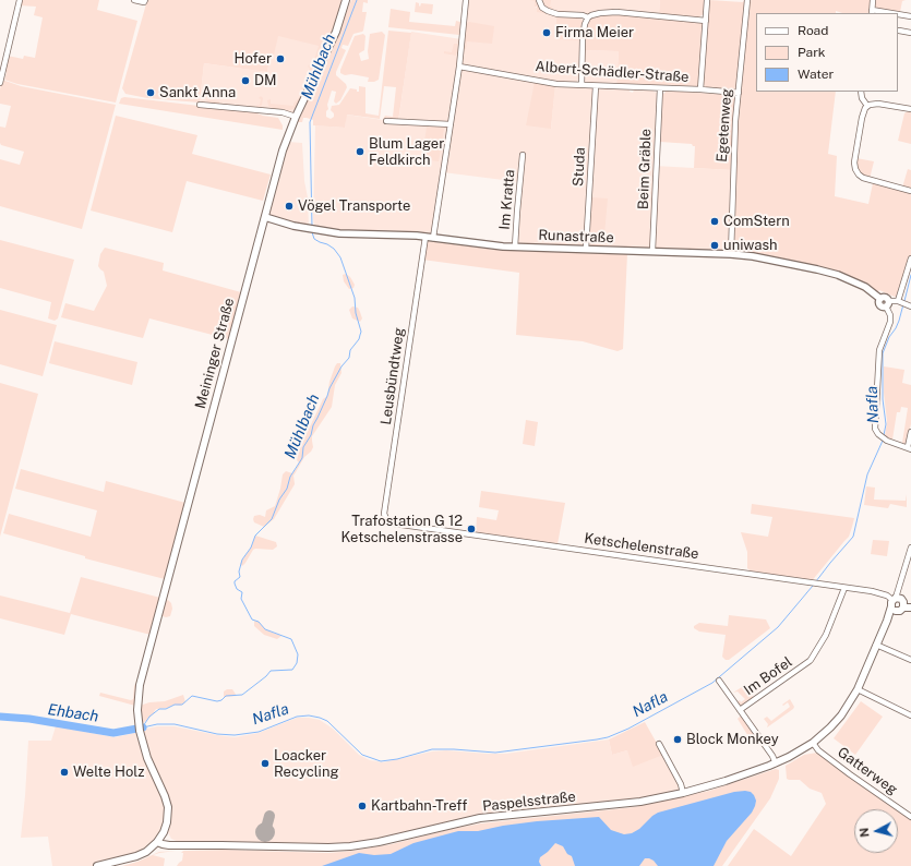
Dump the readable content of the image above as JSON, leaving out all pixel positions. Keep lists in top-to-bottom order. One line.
{"streets":{"main road":["Meininger Straße","Ketschelenstraße","Paspelsstraße"],"street":["Albert-Schädler-Straße","Egetenweg","Studa","Beim Gräble","Im Kratta","Runastraße","Leusbündtweg","Im Bofel","Gatterweg"]},"crossings":[["Albert-Schädler-Straße","Egetenweg"],["Albert-Schädler-Straße","Studa"],["Albert-Schädler-Straße","Beim Gräble"],["Egetenweg","Runastraße"],["Studa","Runastraße"],["Beim Gräble","Runastraße"],["Im Kratta","Runastraße"],["Runastraße","Meininger Straße"],["Runastraße","Leusbündtweg"],["Leusbündtweg","Ketschelenstraße"],["Ketschelenstraße","Im Bofel"],["Ketschelenstraße","Paspelsstraße"],["Gatterweg","Paspelsstraße"]],"water":["Mühlbach","Nafla","Ehbach"],"places":["Firma Meier","Hofer","DM","Sankt Anna","Blum Lager Feldkirch","Vögel Transporte","ComStern","uniwash","Trafostation G 12 Ketschelenstrasse","Block Monkey","Loacker Recycling","Welte Holz","Kartbahn-Treff"],"legend":["Road","Park","Water"],"north":"left"}
